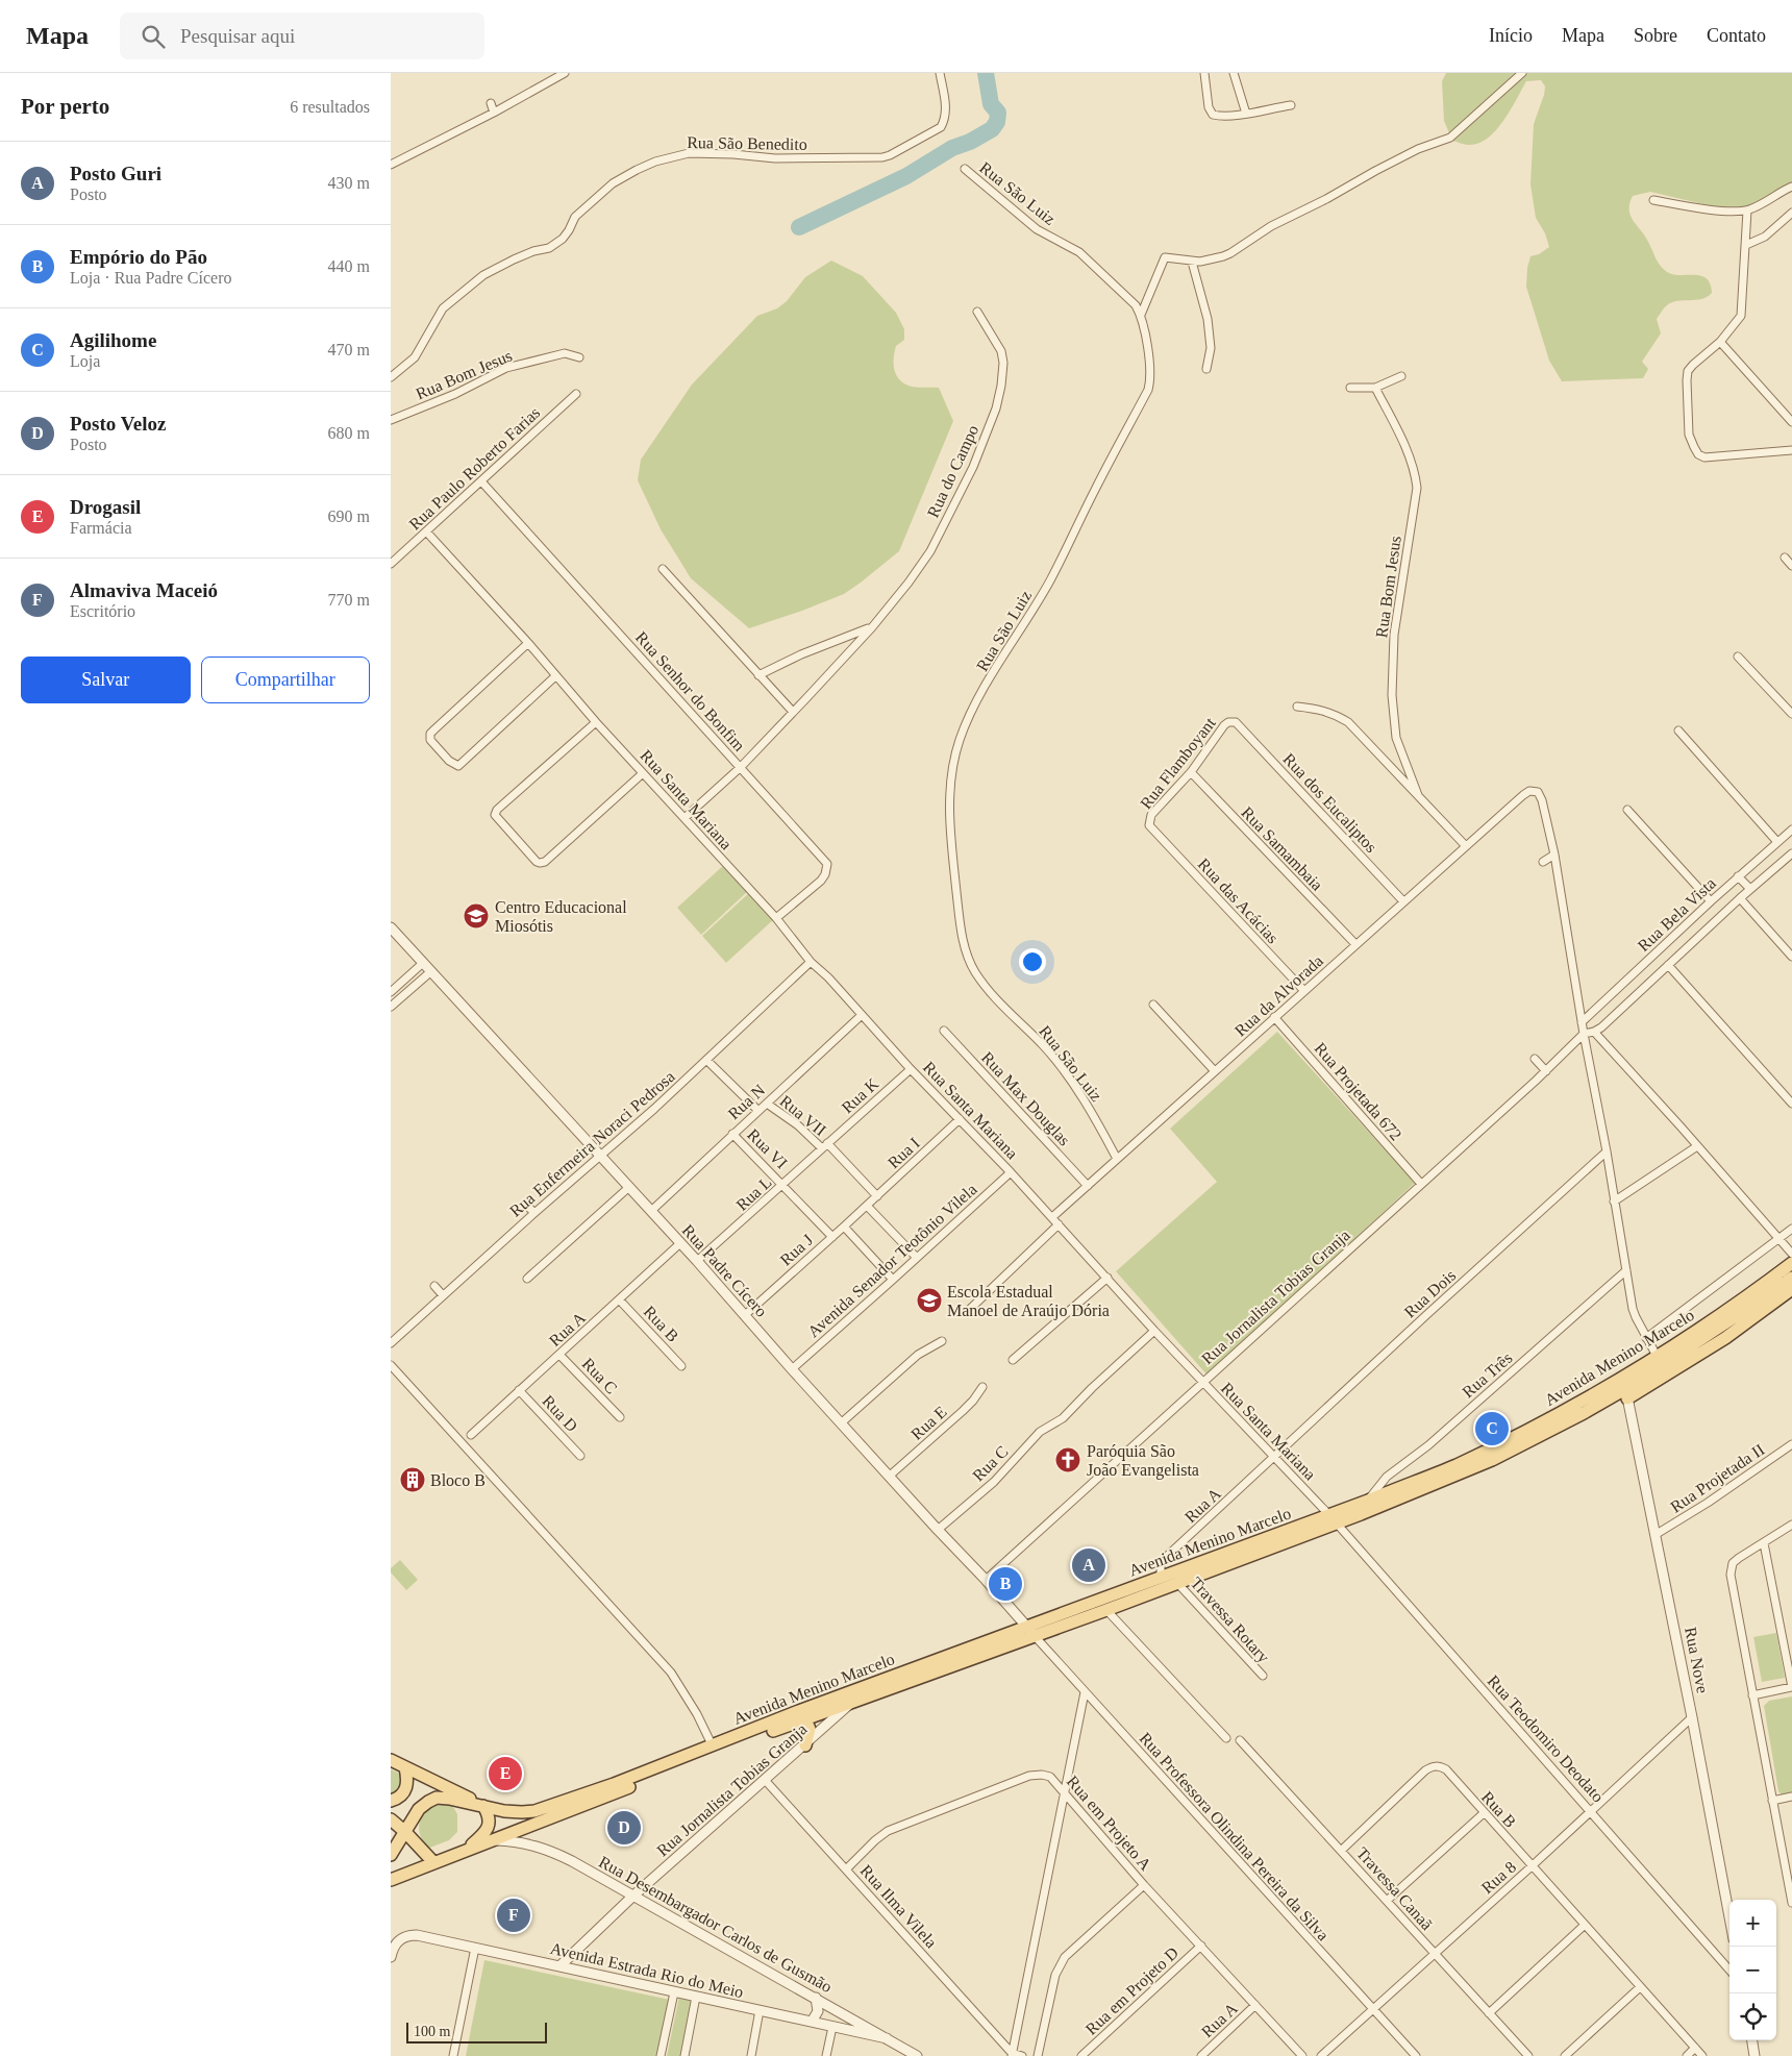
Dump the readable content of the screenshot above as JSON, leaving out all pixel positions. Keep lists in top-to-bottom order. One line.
{"streets":{"main road":["Avenida Menino Marcelo"],"street":["Rua São Benedito","Rua São Luiz","Rua Bom Jesus","Rua Paulo Roberto Farias","Rua do Campo","Rua Senhor do Bonfim","Rua Flamboyant","Rua Santa Mariana","Rua dos Eucaliptos","Rua Samambaia","Rua das Acácias","Rua Bela Vista","Rua da Alvorada","Rua Projetada 672","Rua K","Rua Max Douglas","Rua N","Rua VII","Rua Enfermeira Noraci Pedrosa","Rua VI","Rua I","Rua L","Rua J","Avenida Senador Teotônio Vilela","Rua Padre Cícero","Rua Dois","Rua Jornalista Tobias Granja","Rua B","Rua A","Rua Três","Rua C","Rua D","Rua E","Rua Projetada II","Travessa Rotary","Rua Nove","Rua Teodomiro Deodato","Rua em Projeto A","Rua Professora Olindina Pereira da Silva","Rua 8","Travessa Canaã","Rua Ilma Vilela","Rua Desembargador Carlos de Gusmão","Avenida Estrada Rio do Meio","Rua em Projeto D"]},"crossings":[["Rua São Luiz","Rua da Alvorada"],["Rua Paulo Roberto Farias","Rua Senhor do Bonfim"],["Rua Paulo Roberto Farias","Rua Santa Mariana"],["Rua do Campo","Rua Senhor do Bonfim"],["Rua do Campo","Rua Santa Mariana"],["Rua Senhor do Bonfim","Rua Santa Mariana"],["Rua Flamboyant","Rua dos Eucaliptos"],["Rua Flamboyant","Rua Samambaia"],["Rua Flamboyant","Rua das Acácias"],["Rua Santa Mariana","Rua da Alvorada"],["Rua Santa Mariana","Rua K"],["Rua Santa Mariana","Rua N"],["Rua Santa Mariana","Rua Enfermeira Noraci Pedrosa"],["Rua Santa Mariana","Rua I"],["Rua Santa Mariana","Avenida Senador Teotônio Vilela"],["Rua Santa Mariana","Rua Dois"],["Rua Santa Mariana","Rua Jornalista Tobias Granja"],["Rua Santa Mariana","Rua A"],["Rua Santa Mariana","Avenida Menino Marcelo"],["Rua Santa Mariana","Rua C"],["Rua Santa Mariana","Rua Teodomiro Deodato"],["Rua dos Eucaliptos","Rua da Alvorada"],["Rua Samambaia","Rua da Alvorada"],["Rua das Acácias","Rua da Alvorada"],["Rua da Alvorada","Rua Projetada 672"],["Rua da Alvorada","Rua Max Douglas"],["Rua Projetada 672","Rua Jornalista Tobias Granja"],["Rua K","Rua VII"],["Rua K","Rua L"],["Rua N","Rua VII"],["Rua N","Rua VI"],["Rua N","Rua Padre Cícero"],["Rua VII","Rua I"],["Rua VII","Rua L"],["Rua Enfermeira Noraci Pedrosa","Rua Padre Cícero"],["Rua VI","Rua L"],["Rua I","Rua J"],["Rua L","Rua Padre Cícero"],["Rua J","Rua Padre Cícero"],["Avenida Senador Teotônio Vilela","Rua Padre Cícero"],["Rua Padre Cícero","Rua Jornalista Tobias Granja"],["Rua Padre Cícero","Rua A"],["Rua Padre Cícero","Avenida Menino Marcelo"],["Rua Padre Cícero","Rua C"],["Rua Padre Cícero","Rua E"],["Rua Padre Cícero","Rua Professora Olindina Pereira da Silva"],["Rua Dois","Rua A"],["Rua Jornalista Tobias Granja","Avenida Menino Marcelo"],["Rua Jornalista Tobias Granja","Rua Ilma Vilela"],["Rua Jornalista Tobias Granja","Rua Desembargador Carlos de Gusmão"],["Rua Jornalista Tobias Granja","Avenida Estrada Rio do Meio"],["Rua B","Rua A"],["Rua B","Rua 8"],["Rua B","Travessa Canaã"],["Rua A","Avenida Menino Marcelo"],["Rua A","Rua C"],["Rua A","Rua D"],["Rua A","Rua em Projeto A"],["Avenida Menino Marcelo","Rua Três"],["Avenida Menino Marcelo","Travessa Rotary"],["Avenida Menino Marcelo","Rua Nove"],["Avenida Menino Marcelo","Rua Teodomiro Deodato"],["Avenida Menino Marcelo","Rua Professora Olindina Pereira da Silva"],["Avenida Menino Marcelo","Rua Desembargador Carlos de Gusmão"],["Rua Projetada II","Rua Nove"],["Rua Nove","Rua 8"],["Rua Teodomiro Deodato","Rua 8"],["Rua em Projeto A","Rua Ilma Vilela"],["Rua em Projeto A","Rua em Projeto D"],["Rua Professora Olindina Pereira da Silva","Rua 8"],["Rua 8","Travessa Canaã"],["Rua Desembargador Carlos de Gusmão","Avenida Estrada Rio do Meio"]],"places":{"school or university":["Centro Educacional Miosótis","Escola Estadual Manoel de Araújo Dória"],"church":["Paróquia São João Evangelista"],"building":["Bloco B"]},"scale_bar":"100 m","page":{"header":"Mapa","search":"Pesquisar aqui","nav":["Início","Mapa","Sobre","Contato"],"heading":["Por perto","6 resultados"],"list":[{"mark":"A","name":"Posto Guri","note":"Posto","value":"430 m"},{"mark":"B","name":"Empório do Pão","note":"Loja · Rua Padre Cícero","value":"440 m"},{"mark":"C","name":"Agilihome","note":"Loja","value":"470 m"},{"mark":"D","name":"Posto Veloz","note":"Posto","value":"680 m"},{"mark":"E","name":"Drogasil","note":"Farmácia","value":"690 m"},{"mark":"F","name":"Almaviva Maceió","note":"Escritório","value":"770 m"}],"buttons":["Salvar","Compartilhar"],"pins":["C","A","B","E","D","F"],"map_buttons":["+","−"],"scale":"100 m"}}
